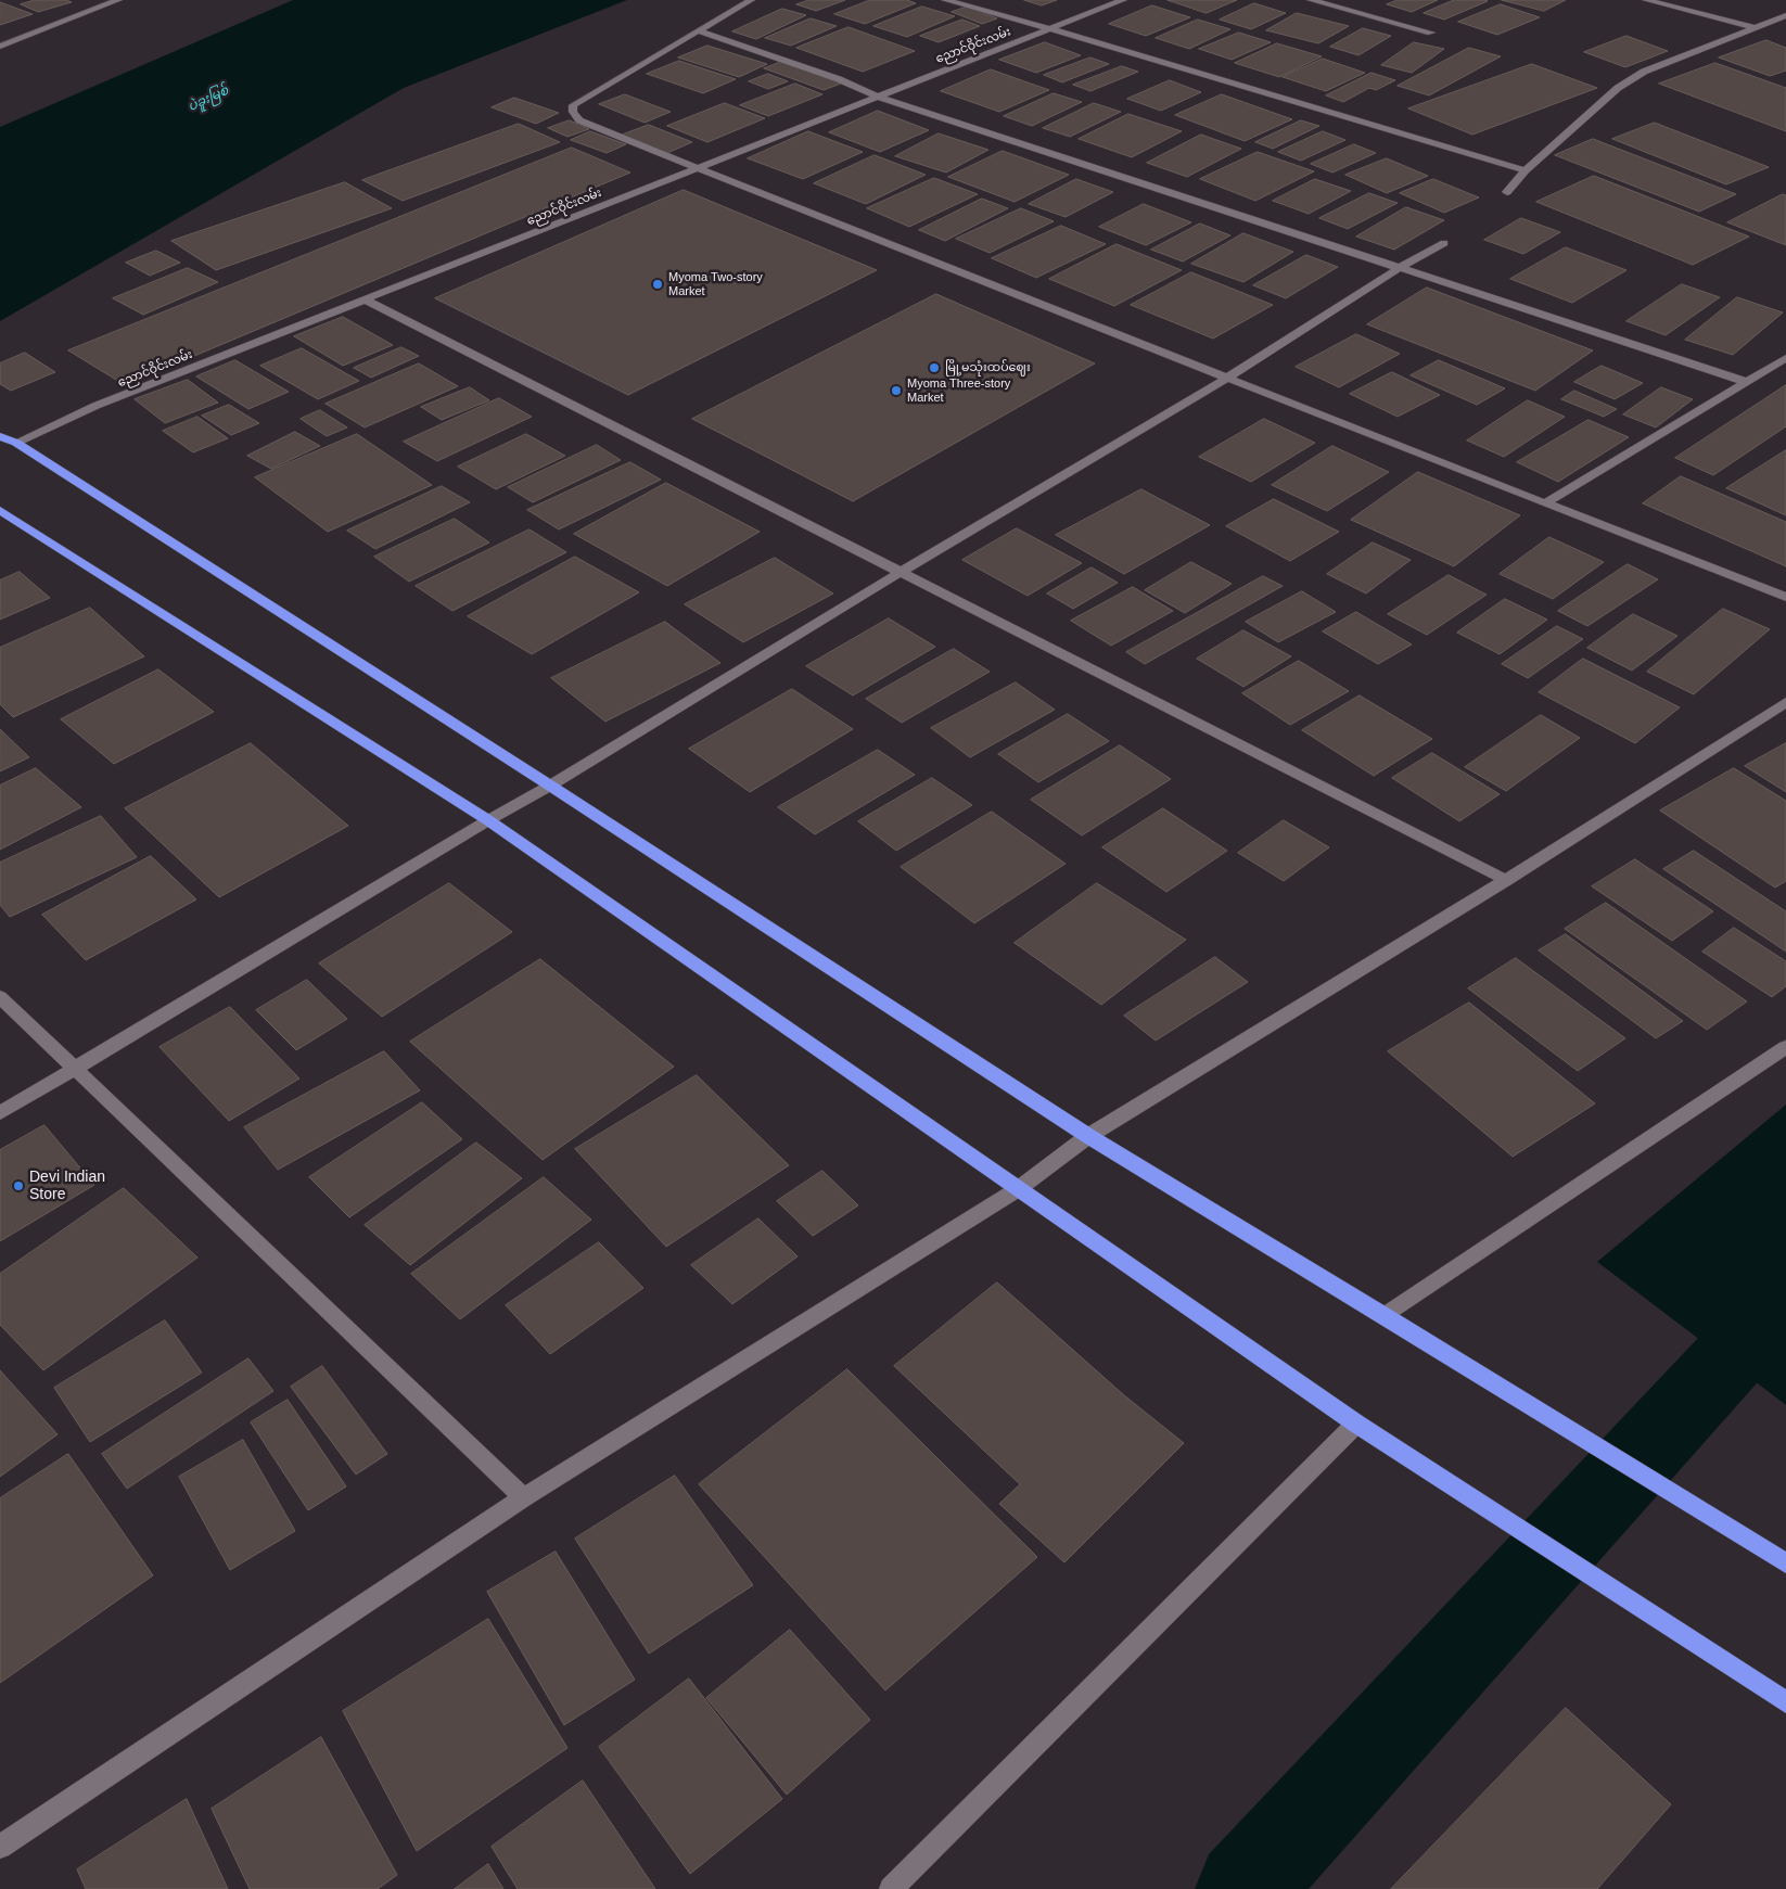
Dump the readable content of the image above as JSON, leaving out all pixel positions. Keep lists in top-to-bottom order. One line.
{"streets":{"street":["ညောင်ဝိုင်းလမ်း"]},"water":["ပဲခူးမြစ်"],"places":["Myoma Two-story Market","မြို့မသုံးထပ်ဈေး","Myoma Three-story Market","Devi Indian Store"]}
